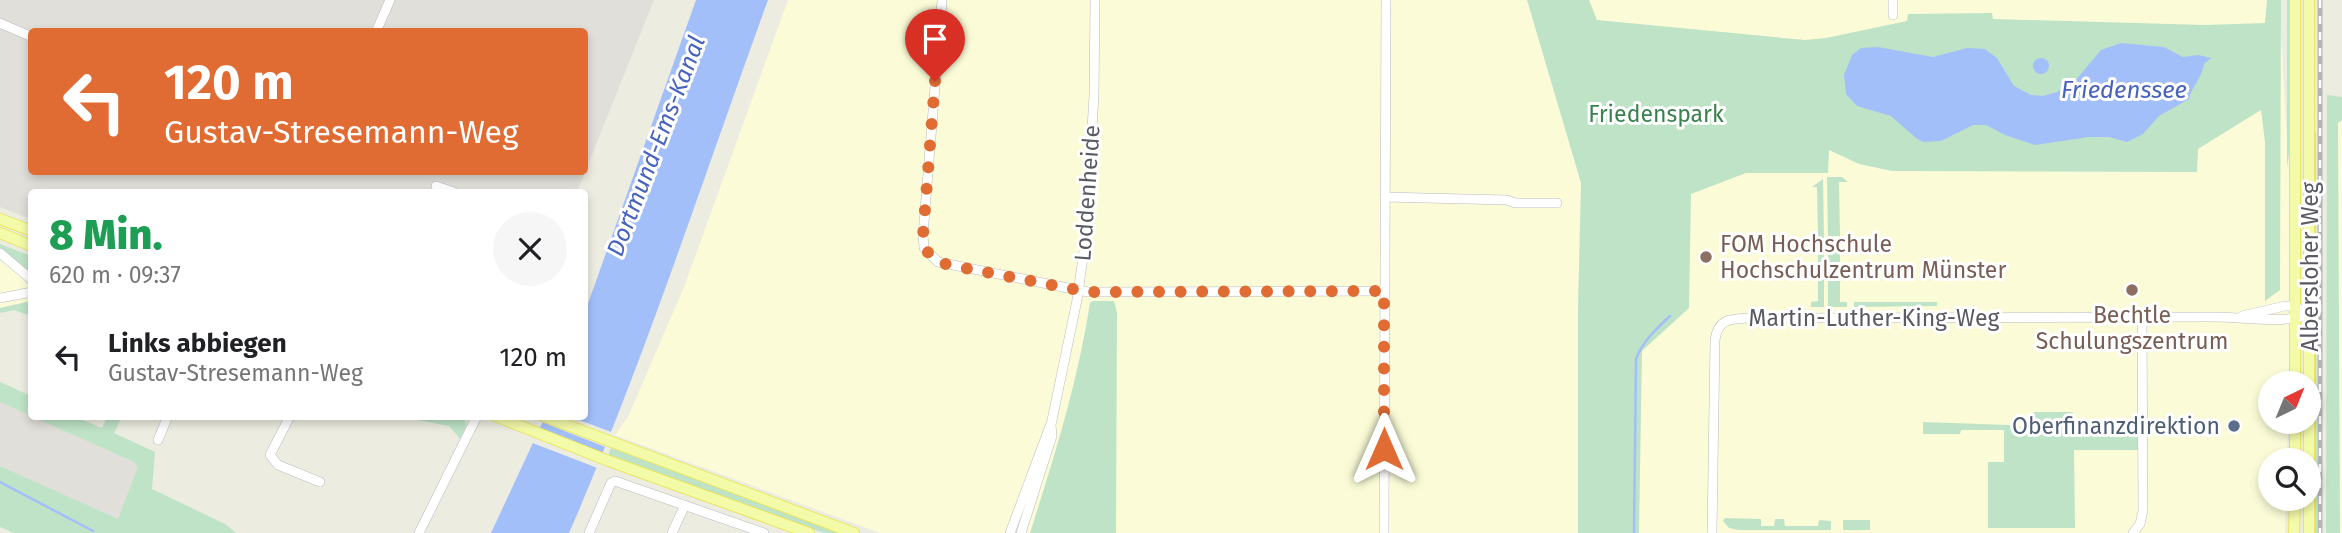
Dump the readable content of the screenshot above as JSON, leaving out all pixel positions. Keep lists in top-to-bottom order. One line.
{"streets":{"main road":["Albersloher Weg"],"street":["Loddenheide","Martin-Luther-King-Weg"]},"crossings":[["Albersloher Weg","Martin-Luther-King-Weg"]],"water":["Friedenssee","Dortmund-Ems-Kanal"],"parks":["Friedenspark"],"places":["FOM Hochschule Hochschulzentrum Münster","Bechtle Schulungszentrum","Oberfinanzdirektion"],"north":"top right","page":{"turn":["120 m","Gustav-Stresemann-Weg"],"heading":["8 Min.","620 m · 09:37"],"list":[{"name":"Links abbiegen","note":"Gustav-Stresemann-Weg","value":"120 m"}]}}
